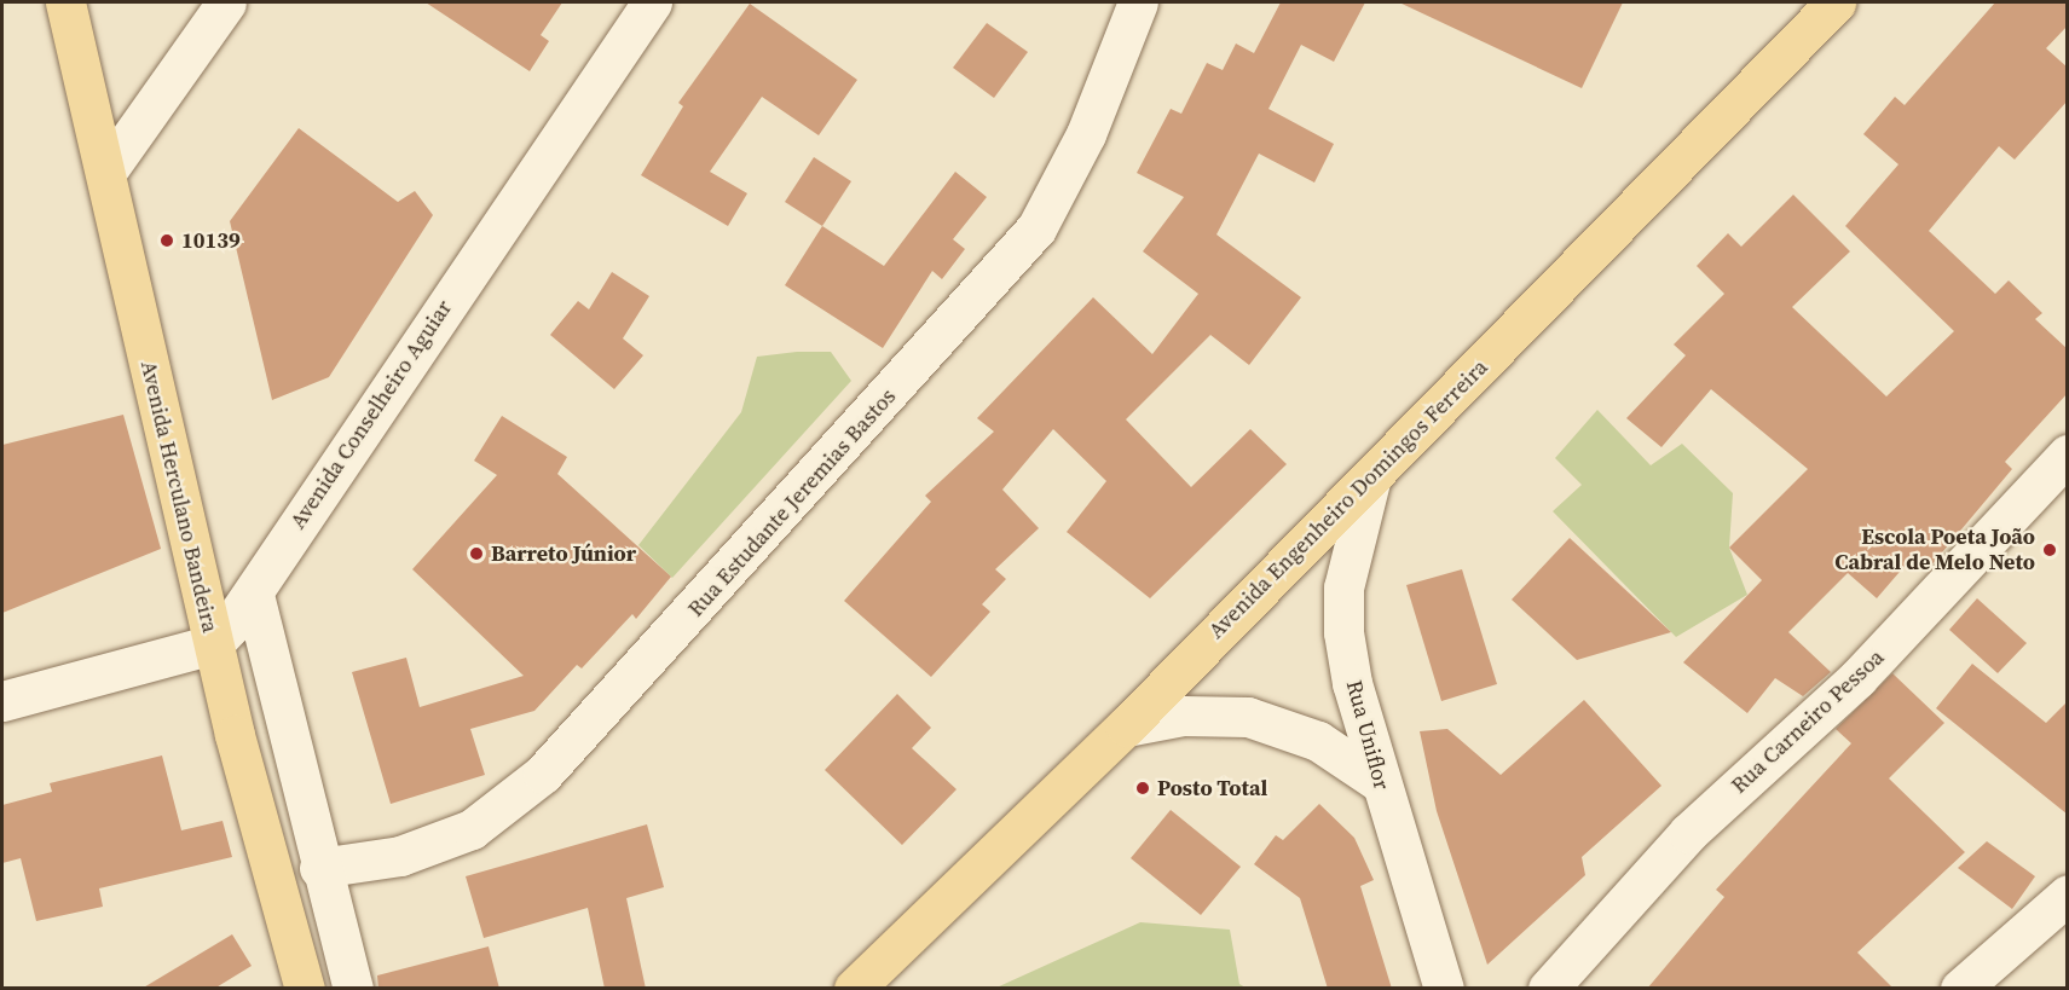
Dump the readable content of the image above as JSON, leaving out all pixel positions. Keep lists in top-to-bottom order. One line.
{"streets":{"main road":["Avenida Herculano Bandeira","Avenida Engenheiro Domingos Ferreira"],"street":["Avenida Conselheiro Aguiar","Rua Estudante Jeremias Bastos","Rua Carneiro Pessoa","Rua Uniflor"]},"crossings":[["Avenida Conselheiro Aguiar","Avenida Herculano Bandeira"],["Avenida Engenheiro Domingos Ferreira","Rua Uniflor"]],"places":["10139","Escola Poeta João Cabral de Melo Neto","Barreto Júnior","Posto Total"]}
